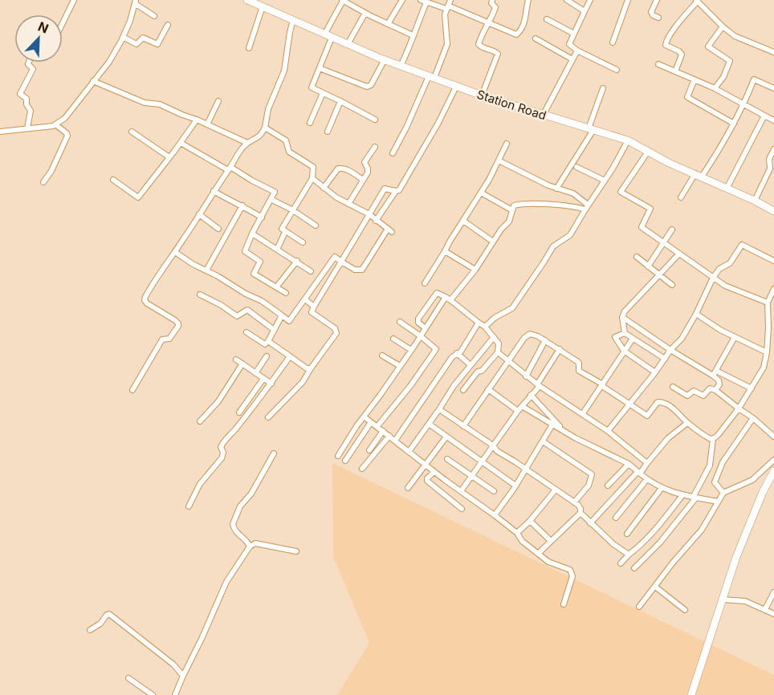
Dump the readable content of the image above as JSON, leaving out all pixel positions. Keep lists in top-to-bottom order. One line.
{"streets":{"main road":["Station Road"]},"north":"top right"}
